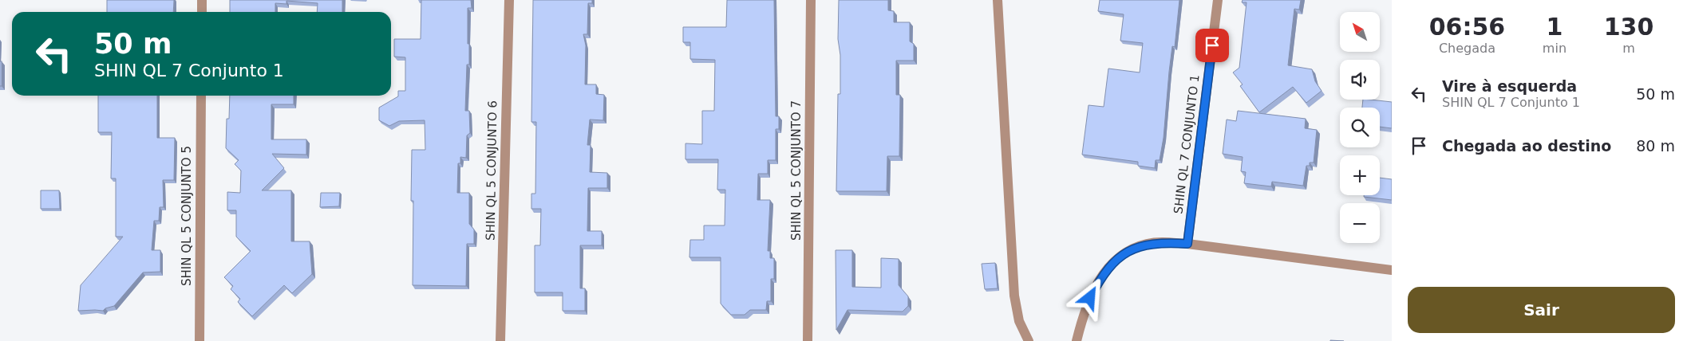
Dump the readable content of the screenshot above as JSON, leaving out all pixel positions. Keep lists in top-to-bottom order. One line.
{"streets":{"street":["SHIN QL 7 CONJUNTO 1","SHIN QL 5 CONJUNTO 6","SHIN QL 5 CONJUNTO 7","SHIN QL 5 CONJUNTO 5"]},"north":"top left","page":{"eta":["06:56","Chegada","1","min","130","m"],"map_buttons":["+","−"],"turn":["50 m","SHIN QL 7 Conjunto 1"],"list":[{"name":"Vire à esquerda","note":"SHIN QL 7 Conjunto 1","value":"50 m"},{"name":"Chegada ao destino","value":"80 m"}],"buttons":"Sair"}}
